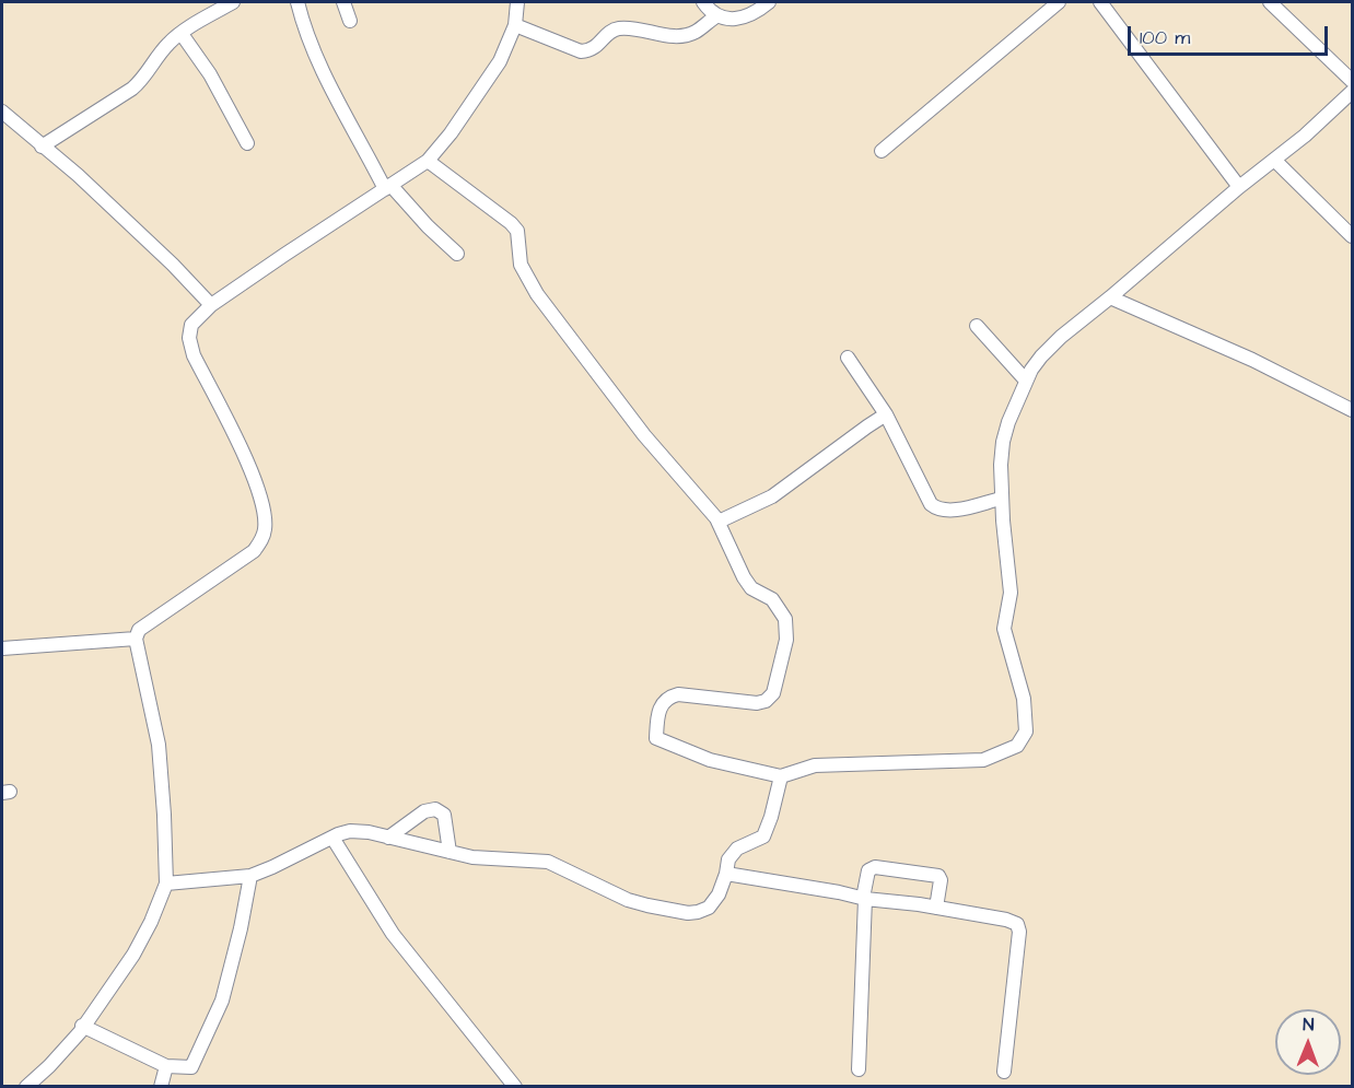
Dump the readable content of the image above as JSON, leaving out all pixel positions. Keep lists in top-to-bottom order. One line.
{"scale_bar":"100 m","north":"top"}
